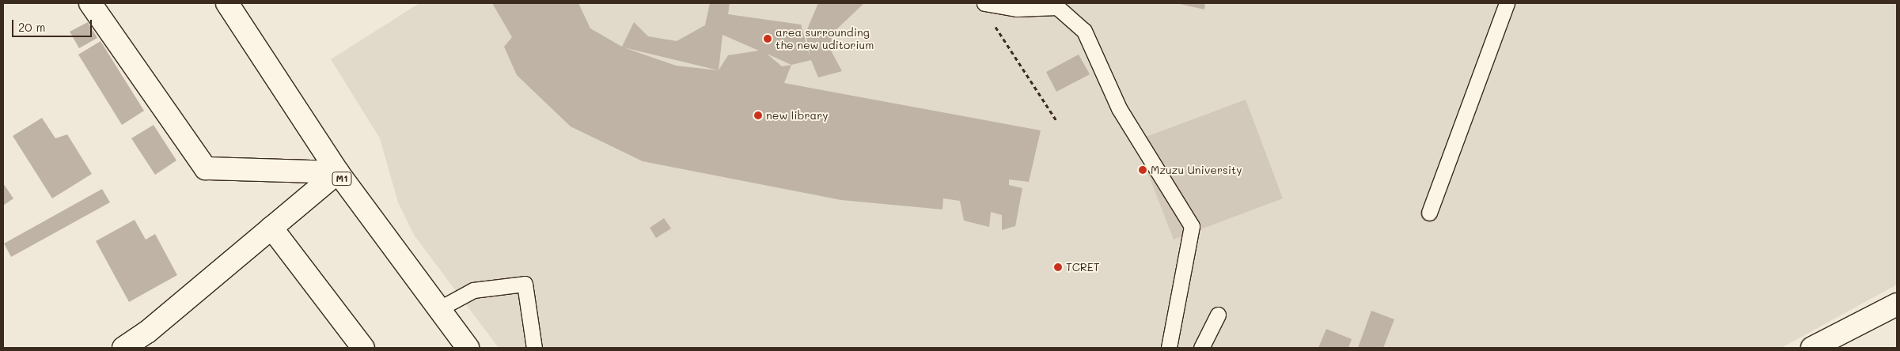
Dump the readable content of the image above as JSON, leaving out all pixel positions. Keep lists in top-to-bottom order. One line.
{"streets":{"main road":["M1"]},"places":["area surrounding the new uditorium","new library","Mzuzu University","TCRET"],"scale_bar":"20 m"}
